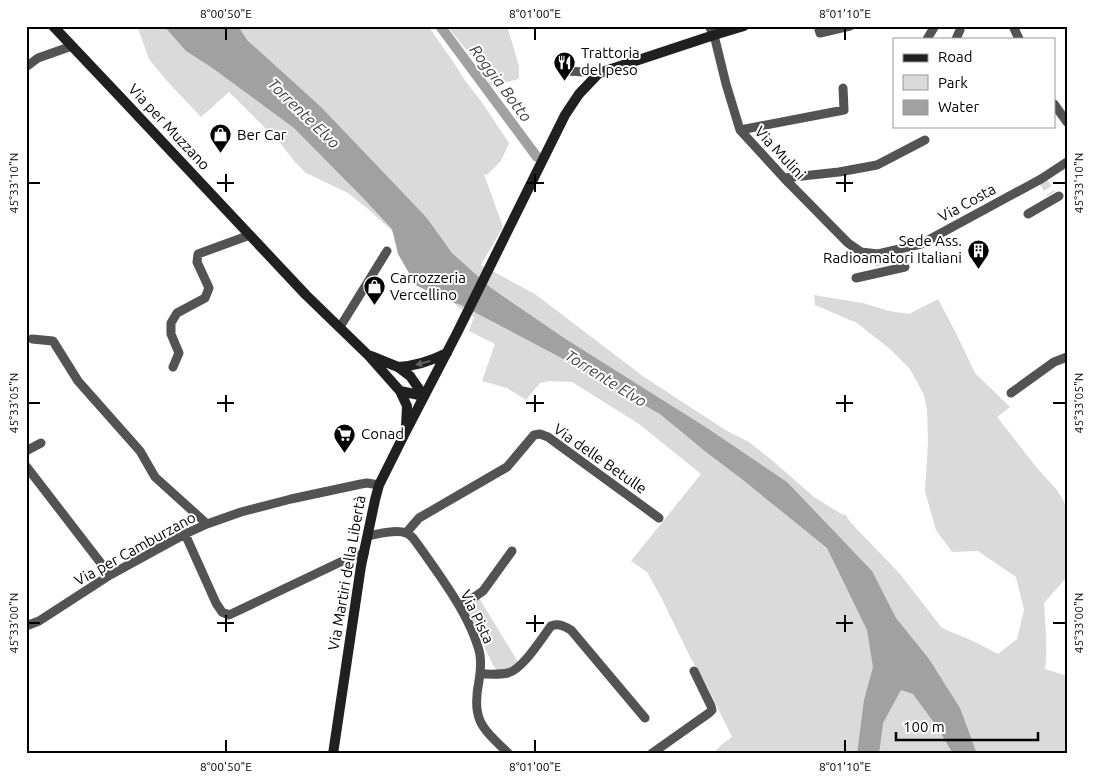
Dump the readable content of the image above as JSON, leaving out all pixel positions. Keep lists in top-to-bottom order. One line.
{"streets":{"main road":["Via per Muzzano","Via Martiri della Libertà"],"street":["Via Mulini","Via Costa","Via delle Betulle","Via per Camburzano","Via Pista"]},"crossings":[["Via per Muzzano","Via Martiri della Libertà"],["Via Mulini","Via Costa"],["Via delle Betulle","Via Pista"],["Via per Camburzano","Via Martiri della Libertà"]],"water":["Roggia Botto","Torrente Elvo"],"places":{"restaurant":["Trattoria del peso"],"shop":["Ber Car","Carrozzeria Vercellino"],"building":["Sede Ass. Radioamatori Italiani"],"supermarket":["Conad"]},"legend":["Road","Park","Water"],"scale_bar":"100 m","coordinates":["8°00'50\"E","8°01'00\"E","8°01'10\"E","45°33'10\"N","45°33'05\"N","45°33'00\"N"]}
